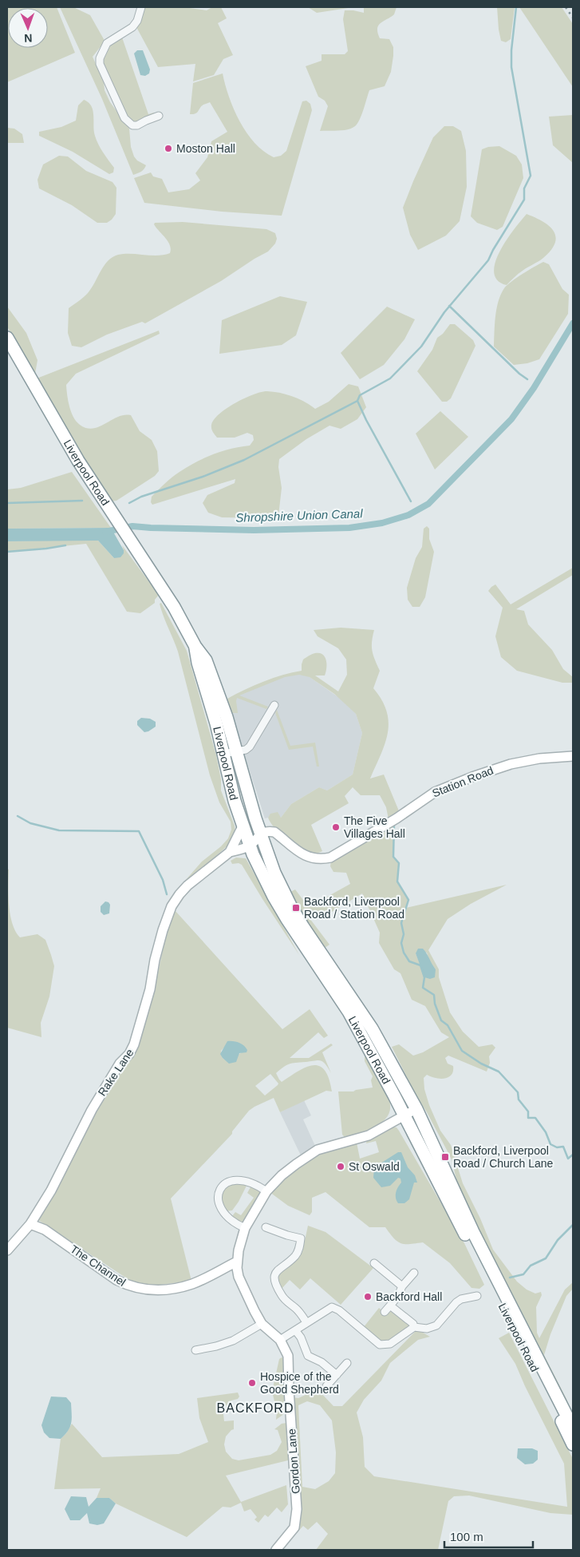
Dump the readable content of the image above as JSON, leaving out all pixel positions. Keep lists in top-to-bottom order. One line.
{"streets":{"highway":["Liverpool Road"],"street":["Station Road","Rake Lane","The Channel","Gordon Lane"]},"crossings":[["Liverpool Road","Station Road"],["Liverpool Road","Rake Lane"],["Rake Lane","The Channel"],["The Channel","Gordon Lane"]],"districts":["BACKFORD"],"water":["Shropshire Union Canal"],"places":{"other":["Moston Hall","The Five Villages Hall","St Oswald","Backford Hall","Hospice of the Good Shepherd"],"transit":["Backford, Liverpool Road / Station Road","Backford, Liverpool Road / Church Lane"]},"scale_bar":"100 m","north":"bottom"}
